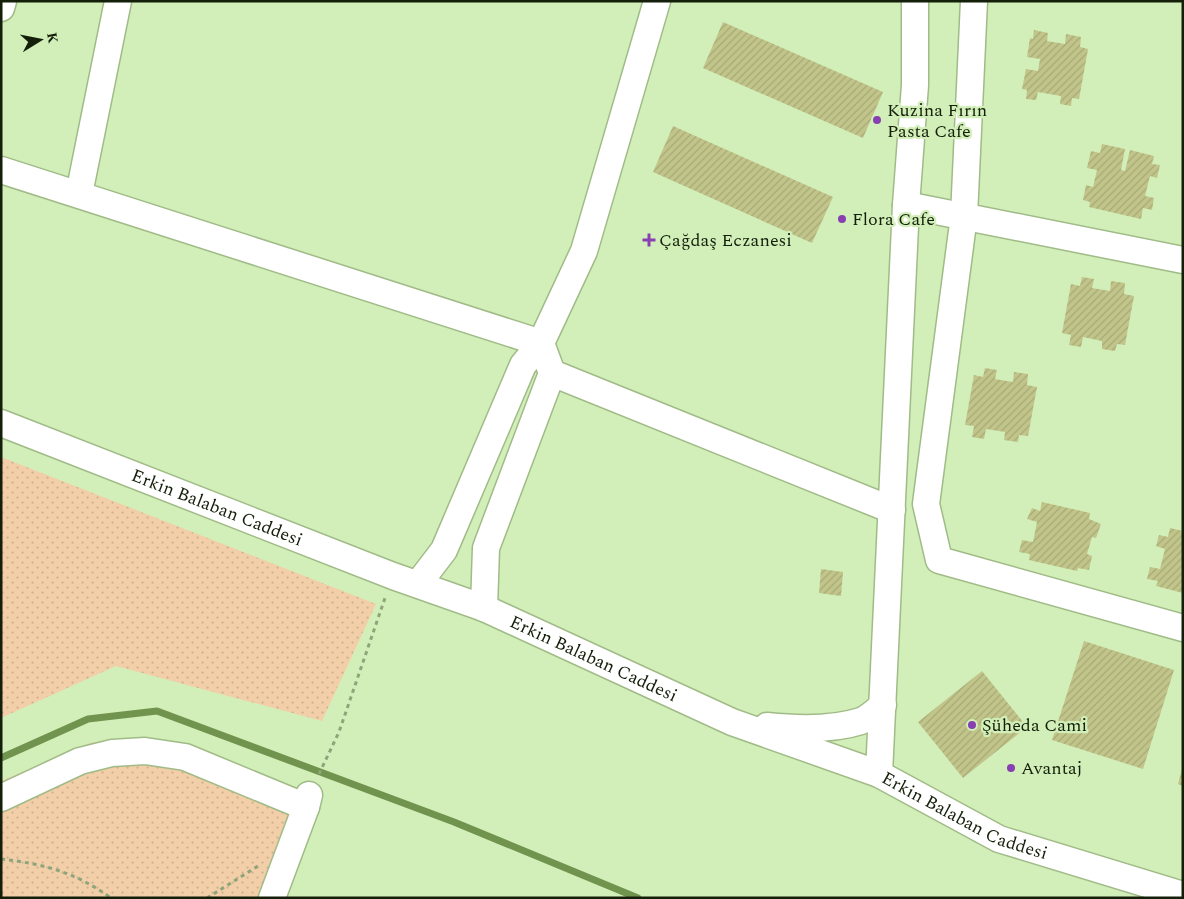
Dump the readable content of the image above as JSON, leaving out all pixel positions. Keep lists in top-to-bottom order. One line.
{"streets":{"street":["Erkin Balaban Caddesi"]},"places":{"other":["Kuzina Fırın Pasta Cafe","Flora Cafe","Şüheda Cami","Avantaj"],"health":["Çağdaş Eczanesi"]},"north":"right"}
